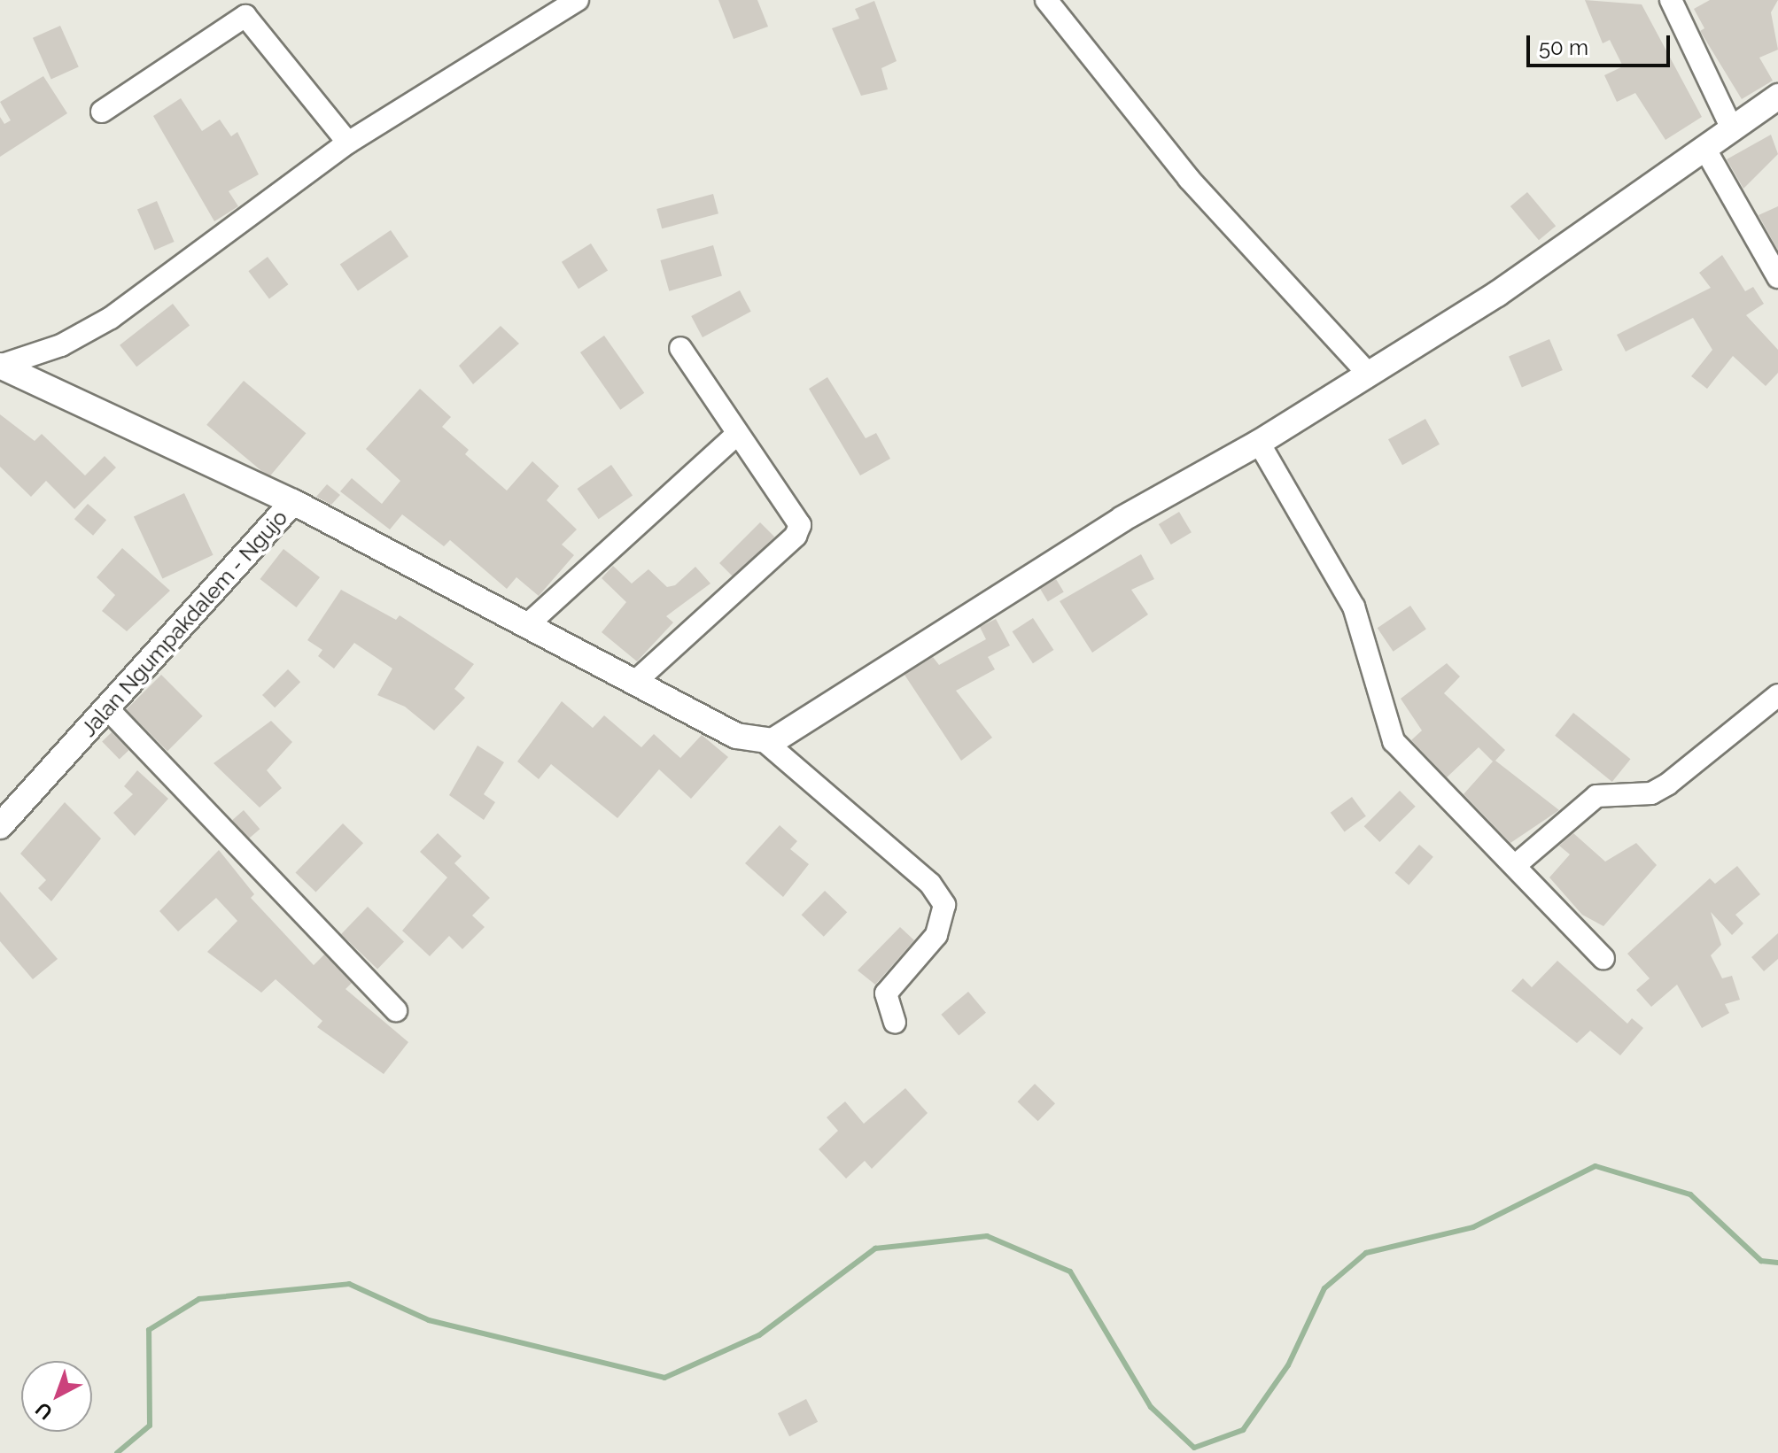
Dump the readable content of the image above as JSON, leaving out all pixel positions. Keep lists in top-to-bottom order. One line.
{"streets":{"street":["Jalan Ngumpakdalem - Ngujo"]},"scale_bar":"50 m","north":"bottom left"}
